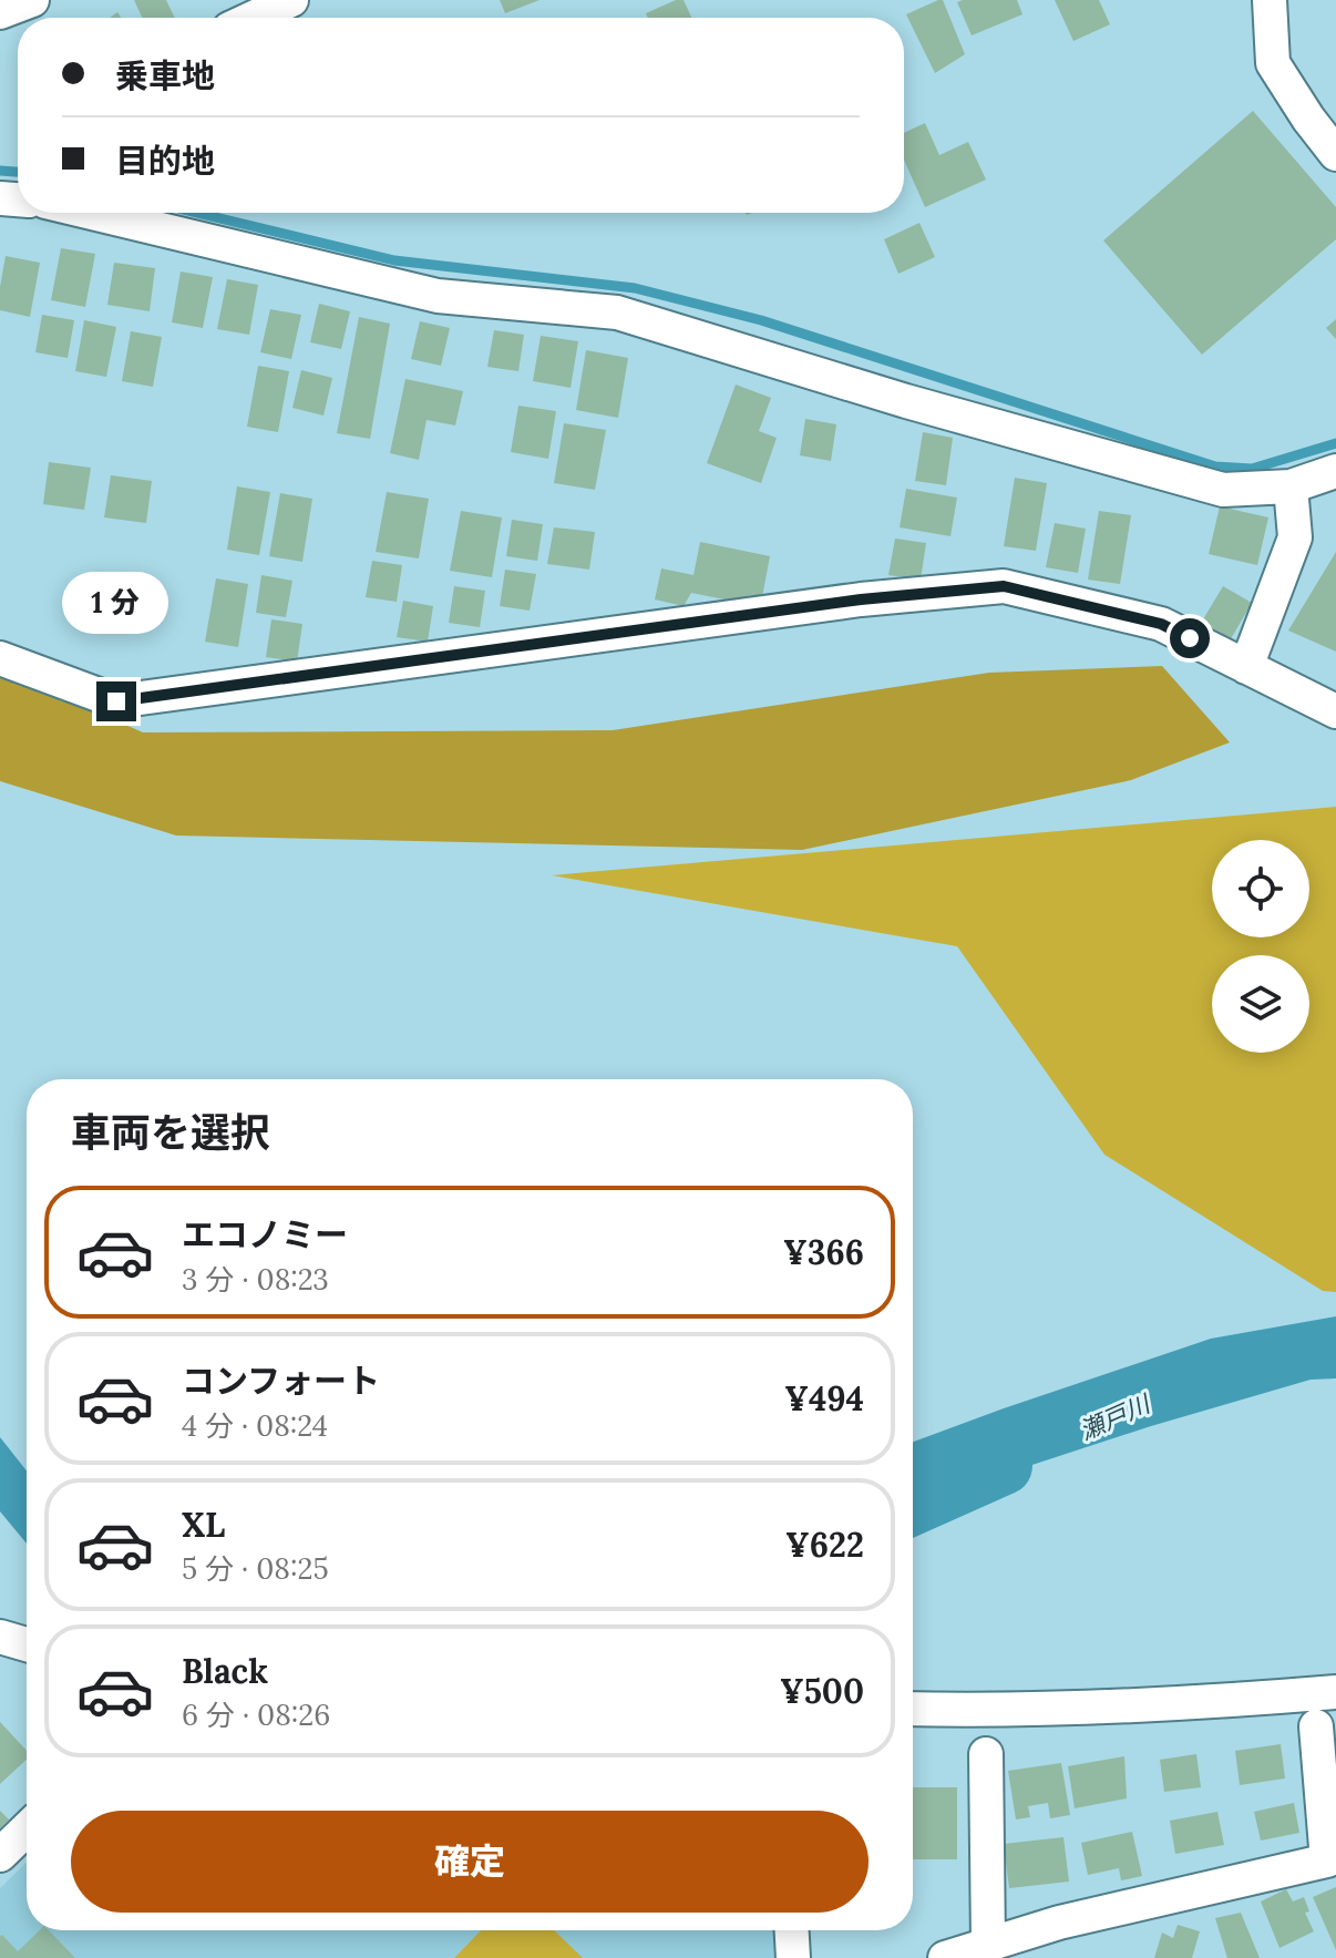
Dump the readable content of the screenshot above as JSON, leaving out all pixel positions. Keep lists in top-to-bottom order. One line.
{"water":["瀬戸川"],"page":{"banner":["乗車地","目的地"],"bubble":"1 分","heading":"車両を選択","list":[{"name":"エコノミー","note":"3 分 · 08:23","value":"¥366"},{"name":"コンフォート","note":"4 分 · 08:24","value":"¥494"},{"name":"XL","note":"5 分 · 08:25","value":"¥622"},{"name":"Black","note":"6 分 · 08:26","value":"¥500"}],"buttons":"確定"}}
